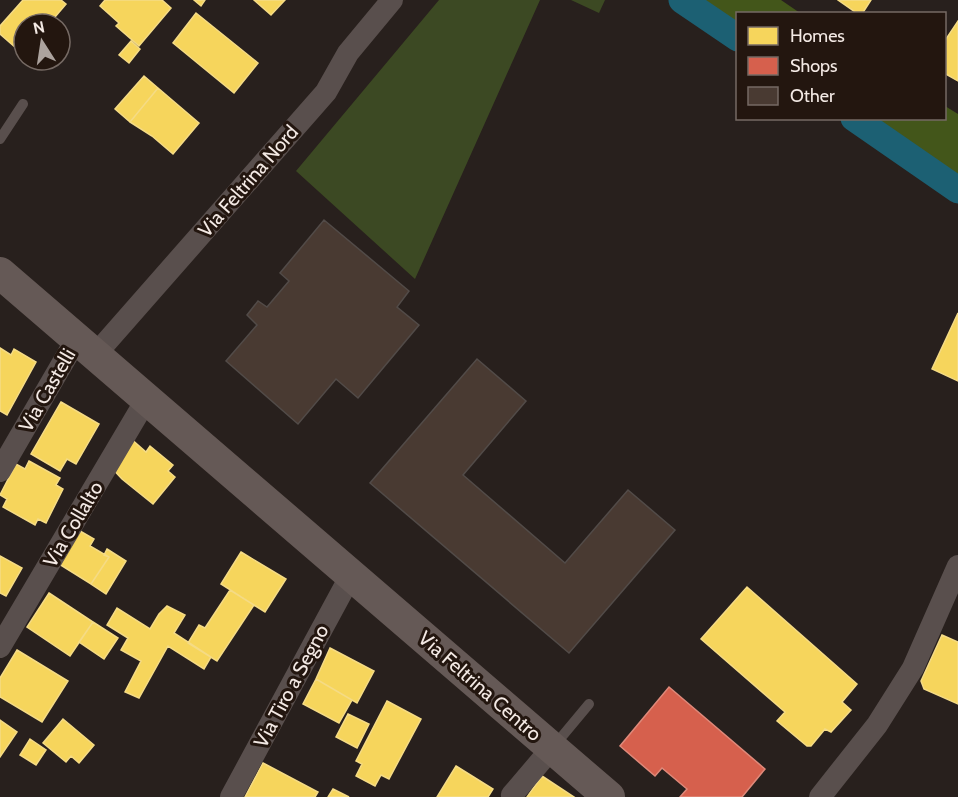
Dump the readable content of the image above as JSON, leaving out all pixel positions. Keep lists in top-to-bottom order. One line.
{"streets":{"main road":["Via Feltrina Centro"],"street":["Via Feltrina Nord","Via Castelli","Via Collalto","Via Tiro a Segno"]},"crossings":[["Via Feltrina Nord","Via Castelli"],["Via Tiro a Segno","Via Feltrina Centro"]],"legend":["Homes","Shops","Other"],"north":"top"}
